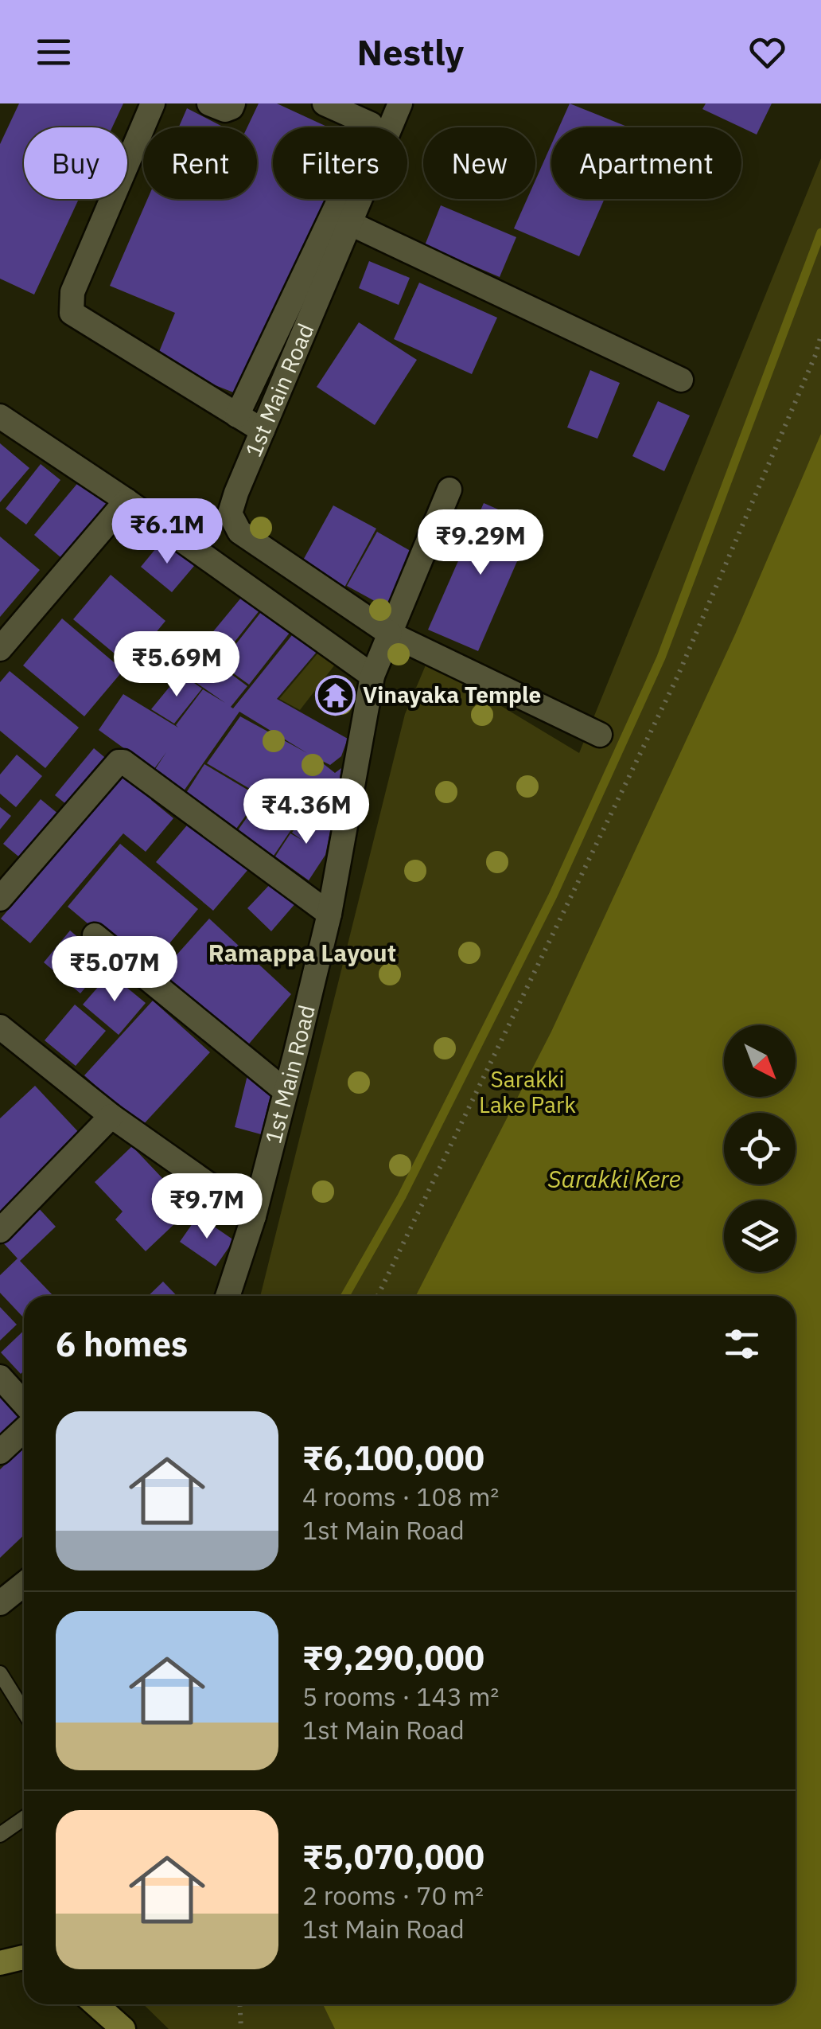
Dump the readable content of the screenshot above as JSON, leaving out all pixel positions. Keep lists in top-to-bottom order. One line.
{"streets":{"street":["1st Main Road"]},"districts":["Ramappa Layout"],"water":["Sarakki Kere"],"parks":["Sarakki Lake Park"],"places":{"temple":["Vinayaka Temple"]},"north":"bottom right","page":{"header":"Nestly","chip":["Buy","Rent","Filters","New","Apartment"],"price":["₹6.1M","₹9.29M","₹5.69M","₹4.36M","₹5.07M","₹9.7M"],"heading":"6 homes","list":[{"name":"₹6,100,000","note":"4 rooms · 108 m² · 1st Main Road"},{"name":"₹9,290,000","note":"5 rooms · 143 m² · 1st Main Road"},{"name":"₹5,070,000","note":"2 rooms · 70 m² · 1st Main Road"}]}}
